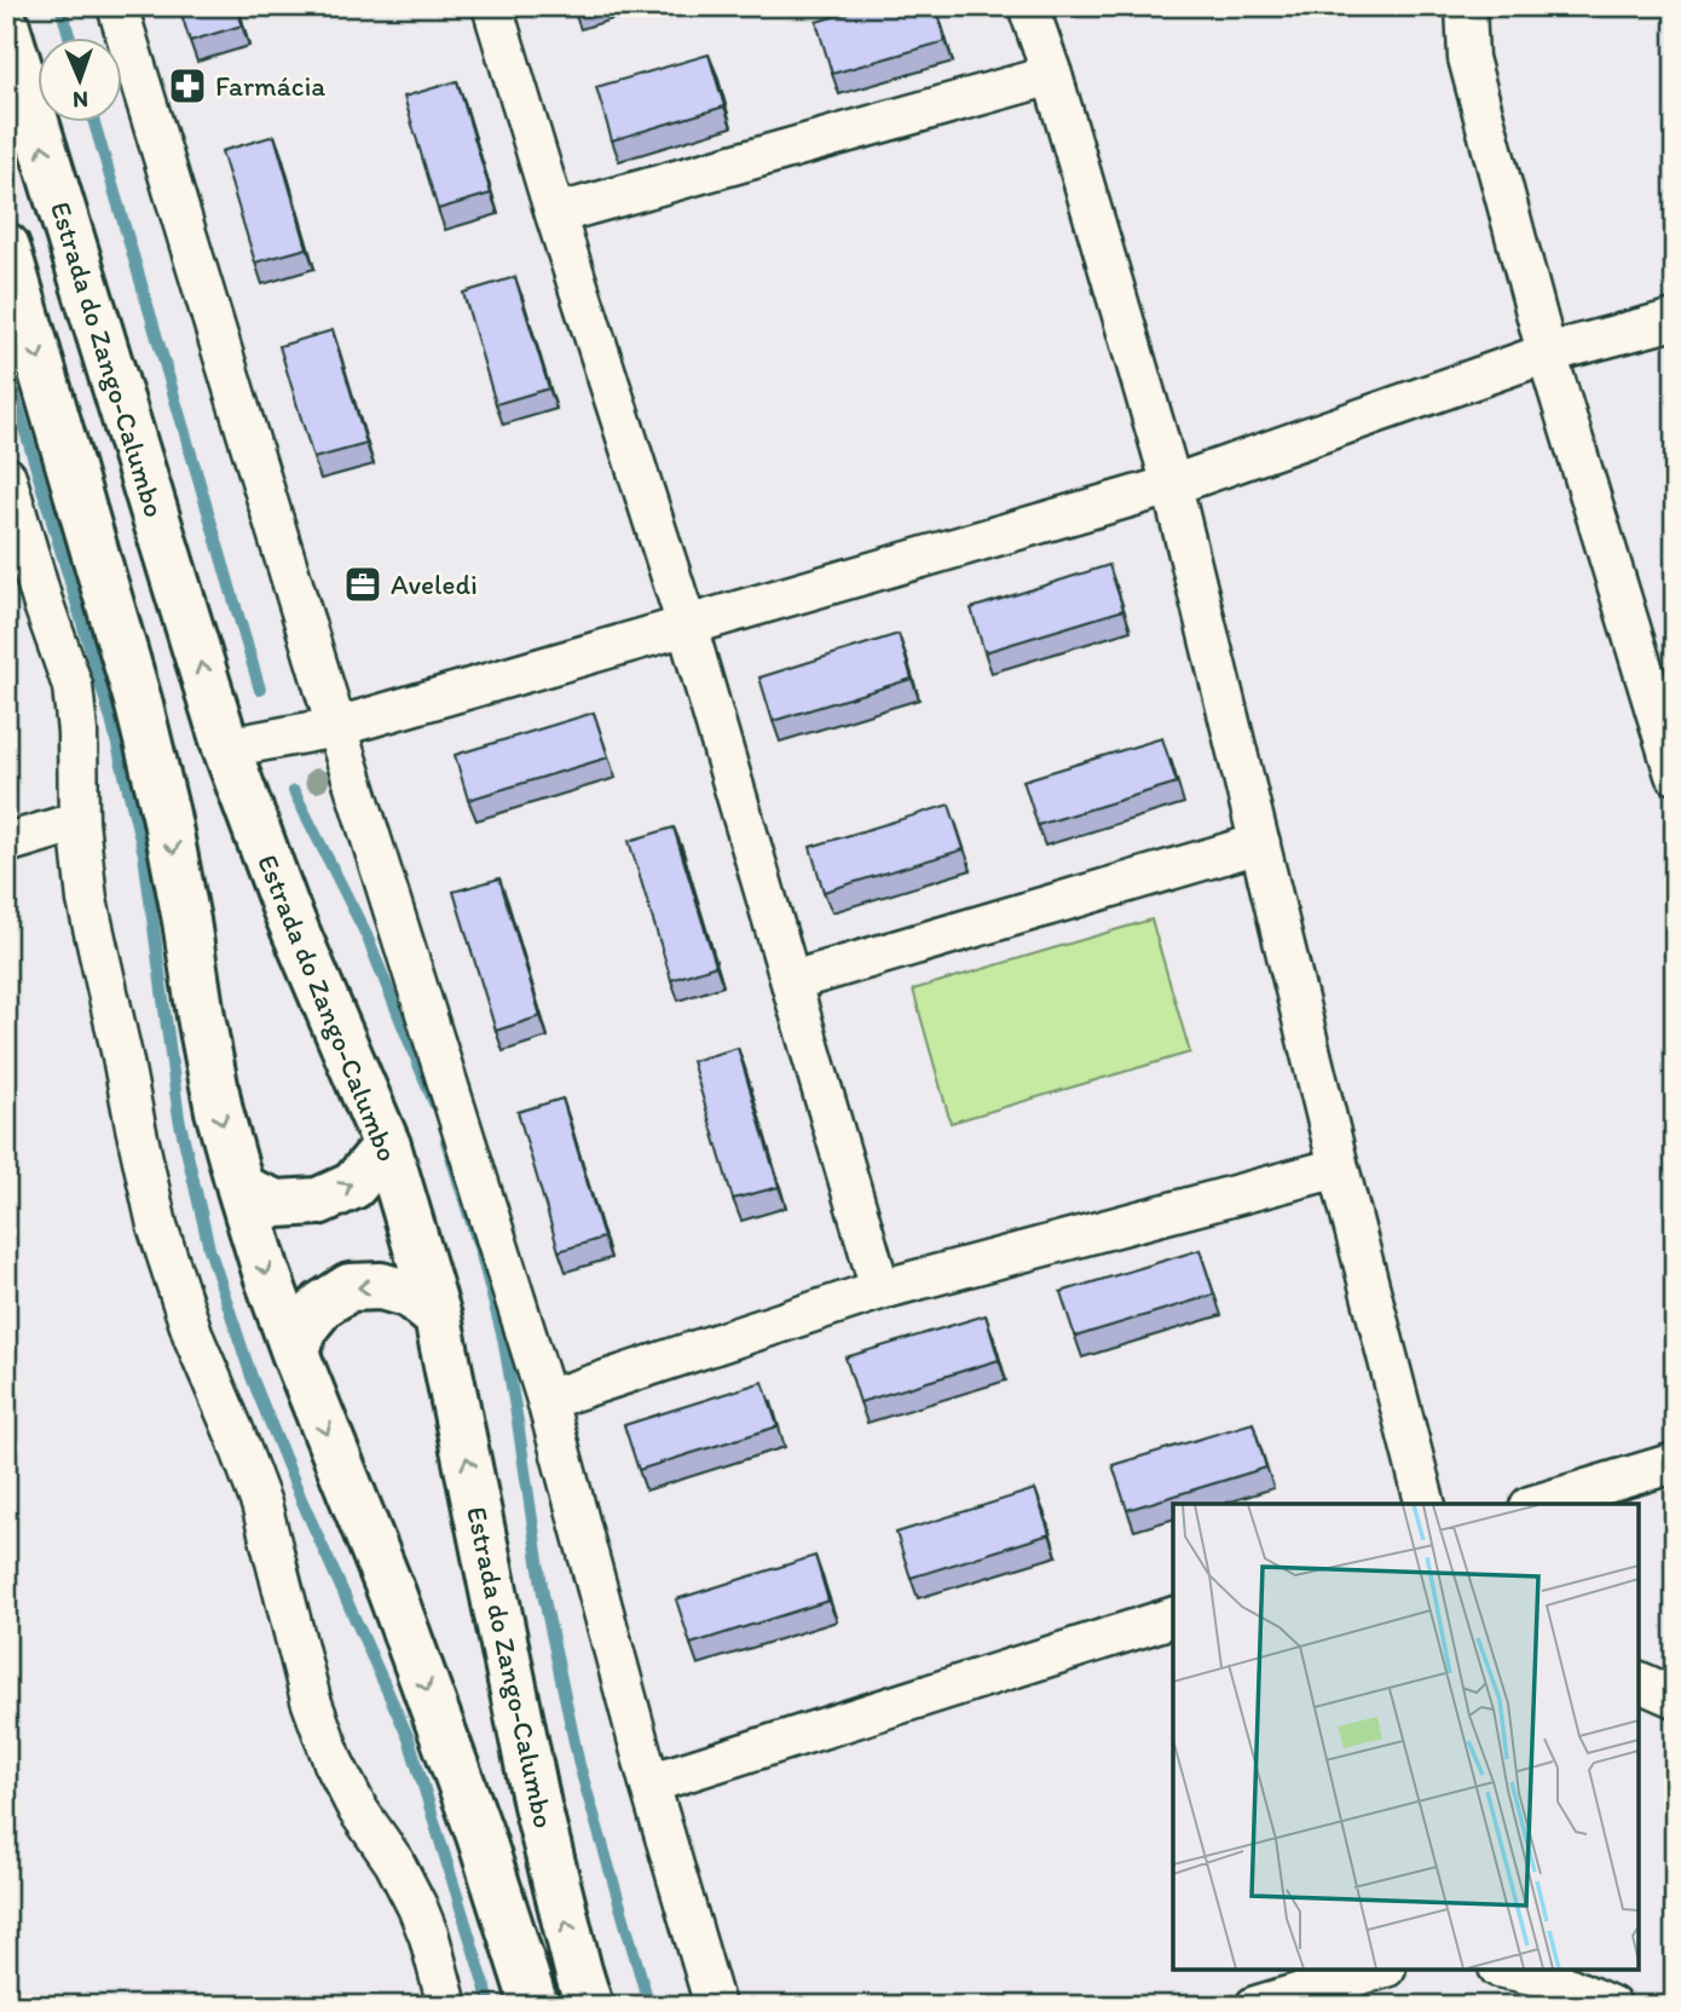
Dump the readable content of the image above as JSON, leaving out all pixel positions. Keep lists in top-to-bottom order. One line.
{"streets":{"main road":["Estrada do Zango-Calumbo"]},"places":{"pharmacy":["Farmácia"],"office":["Aveledi"]},"north":"bottom"}
